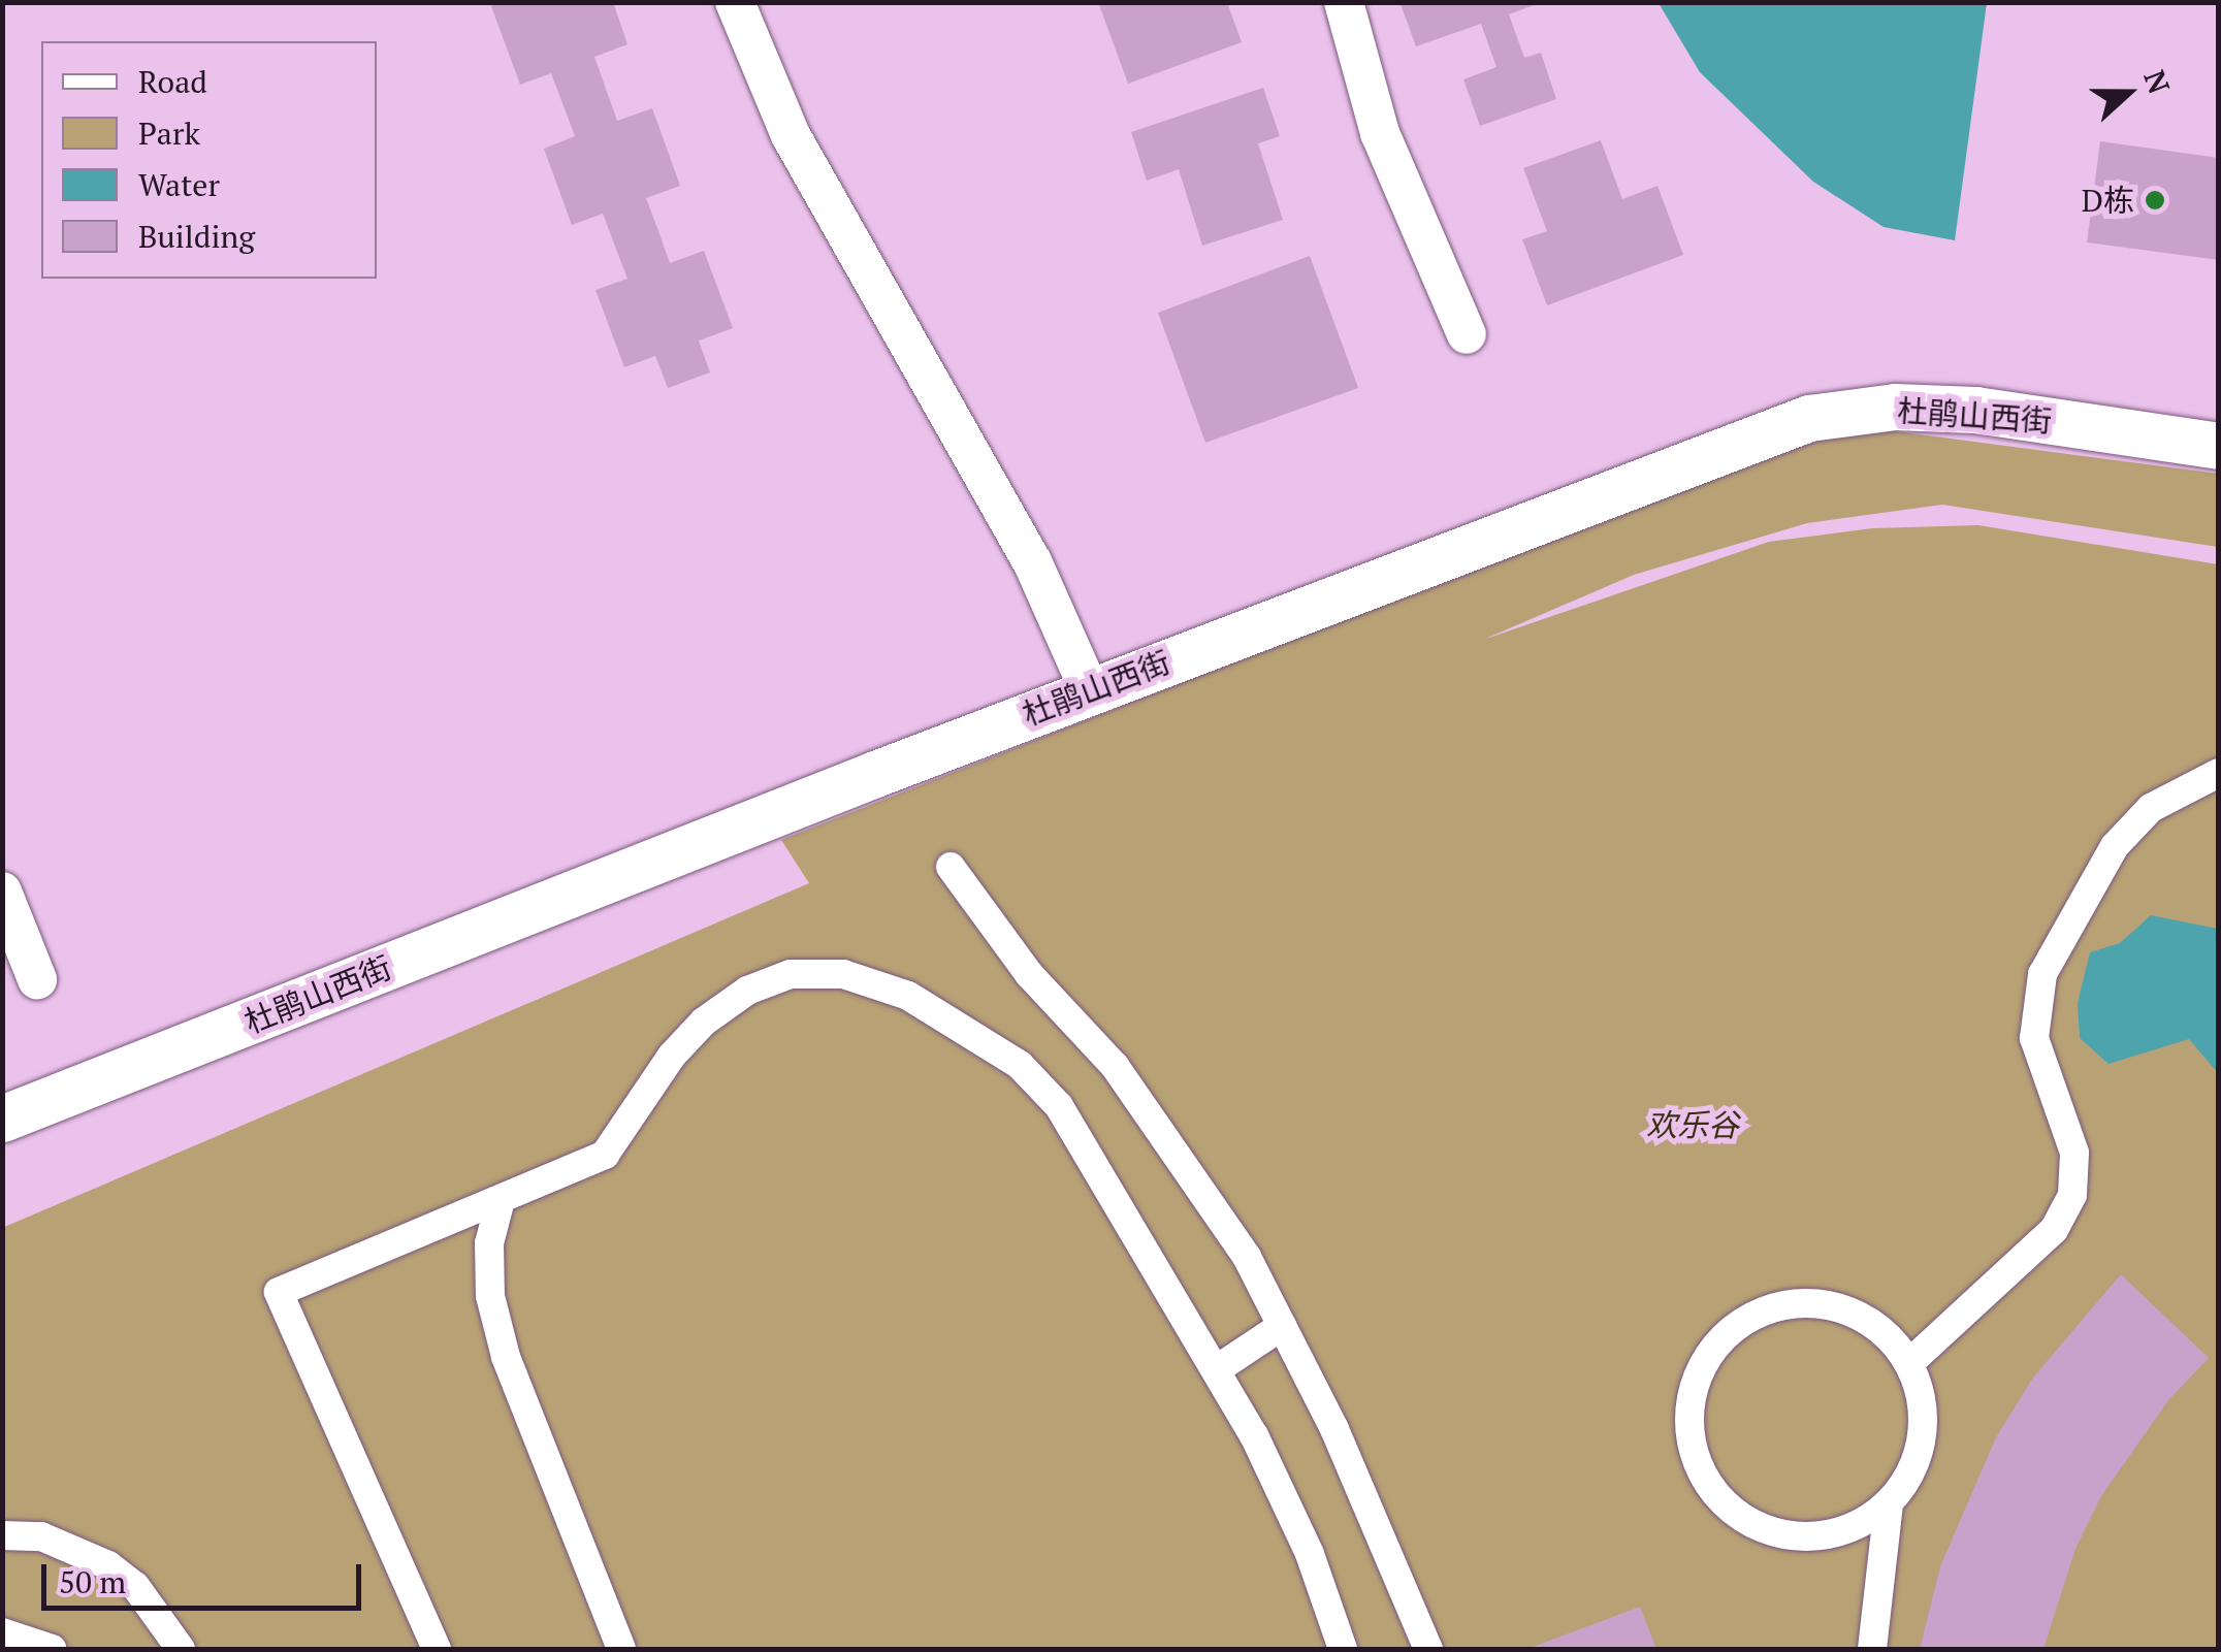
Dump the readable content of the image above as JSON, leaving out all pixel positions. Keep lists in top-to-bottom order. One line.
{"streets":{"street":["杜鹃山西街"]},"parks":["欢乐谷"],"places":["D栋"],"legend":["Road","Park","Water","Building"],"scale_bar":"50 m","north":"right"}
